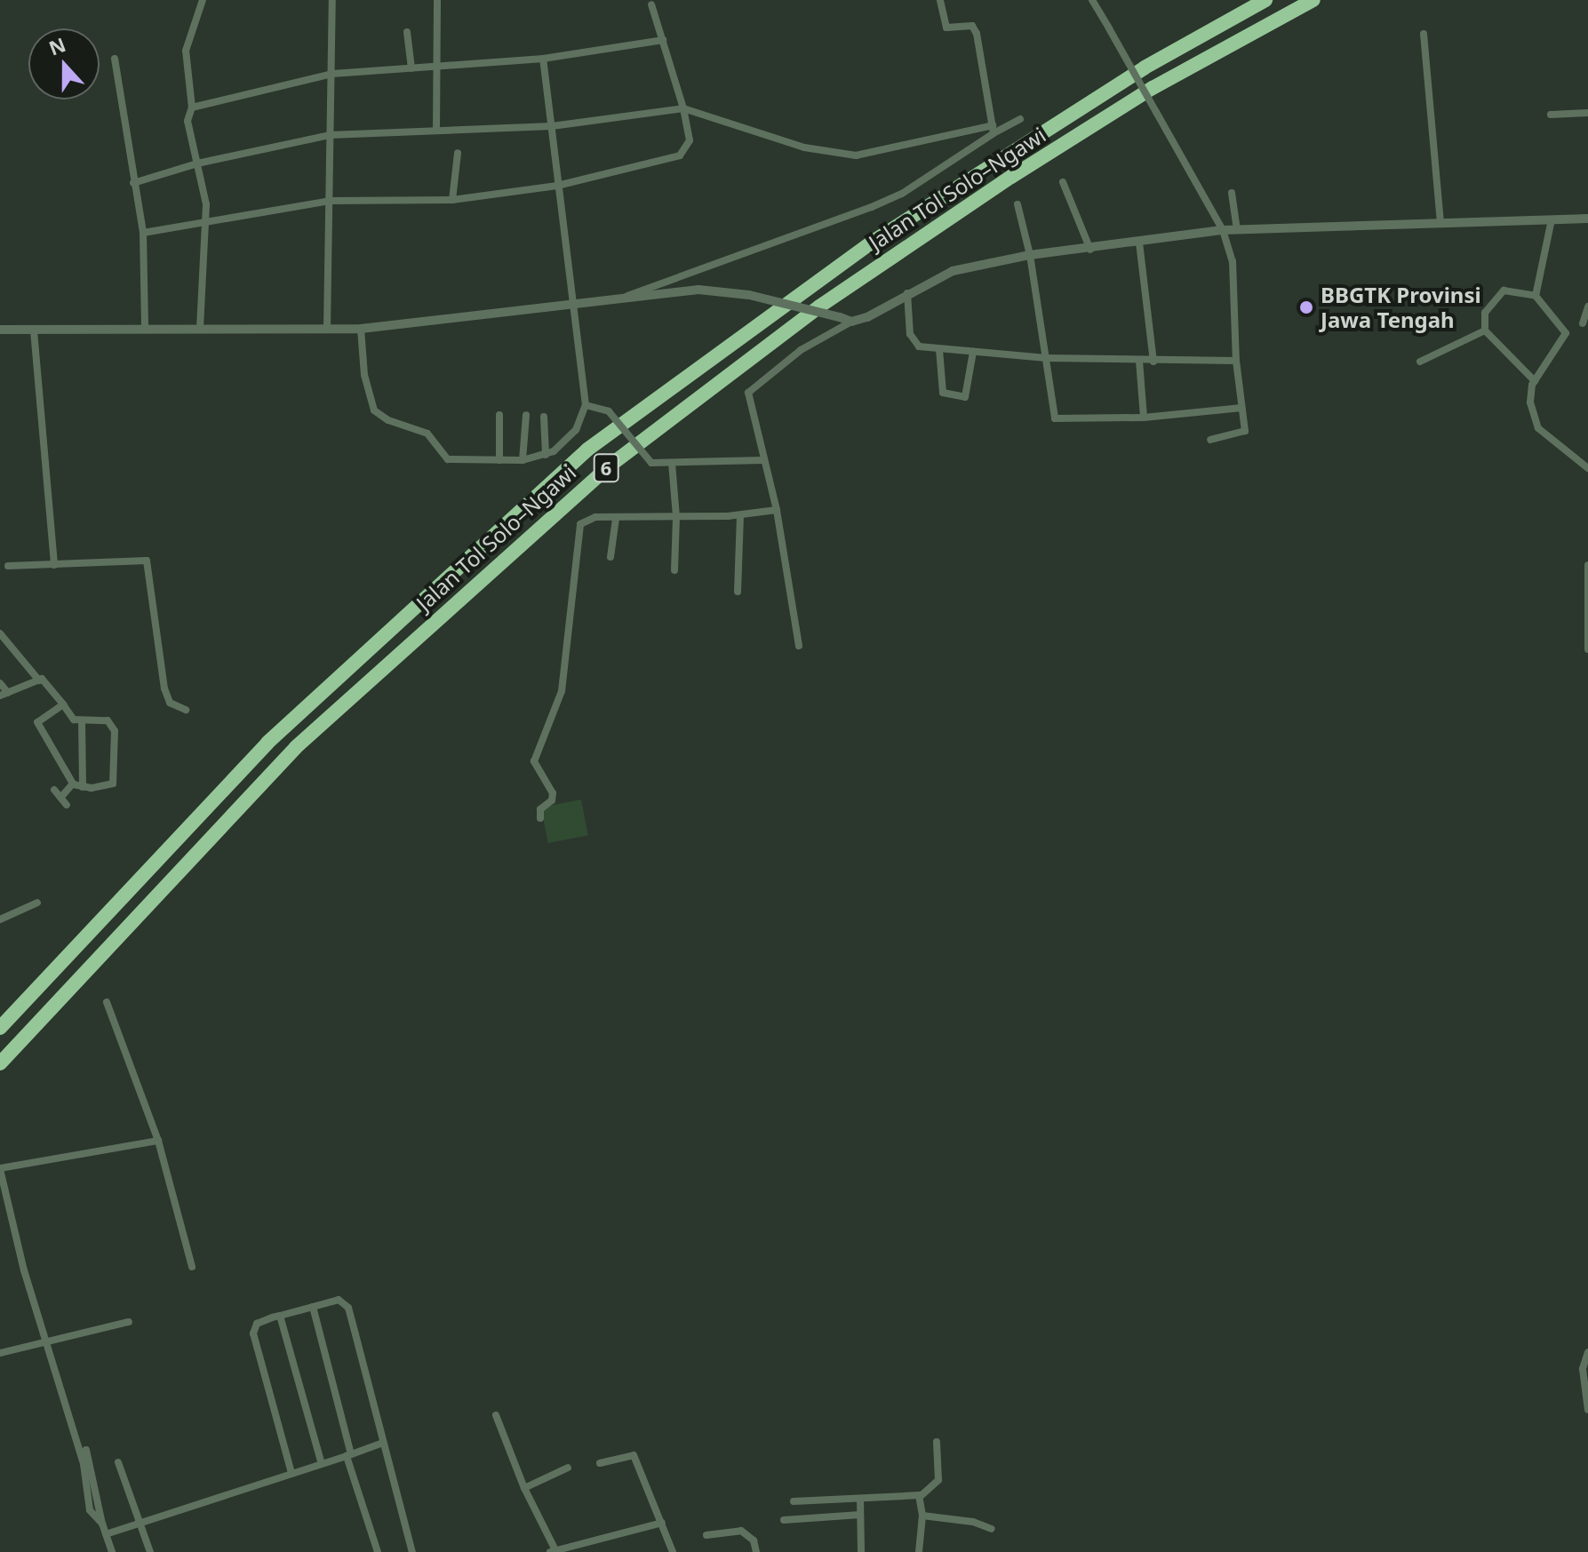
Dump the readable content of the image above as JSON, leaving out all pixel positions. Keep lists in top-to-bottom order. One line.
{"streets":{"highway":["Jalan Tol Solo–Ngawi","6"]},"places":["BBGTK Provinsi Jawa Tengah"],"north":"top"}
